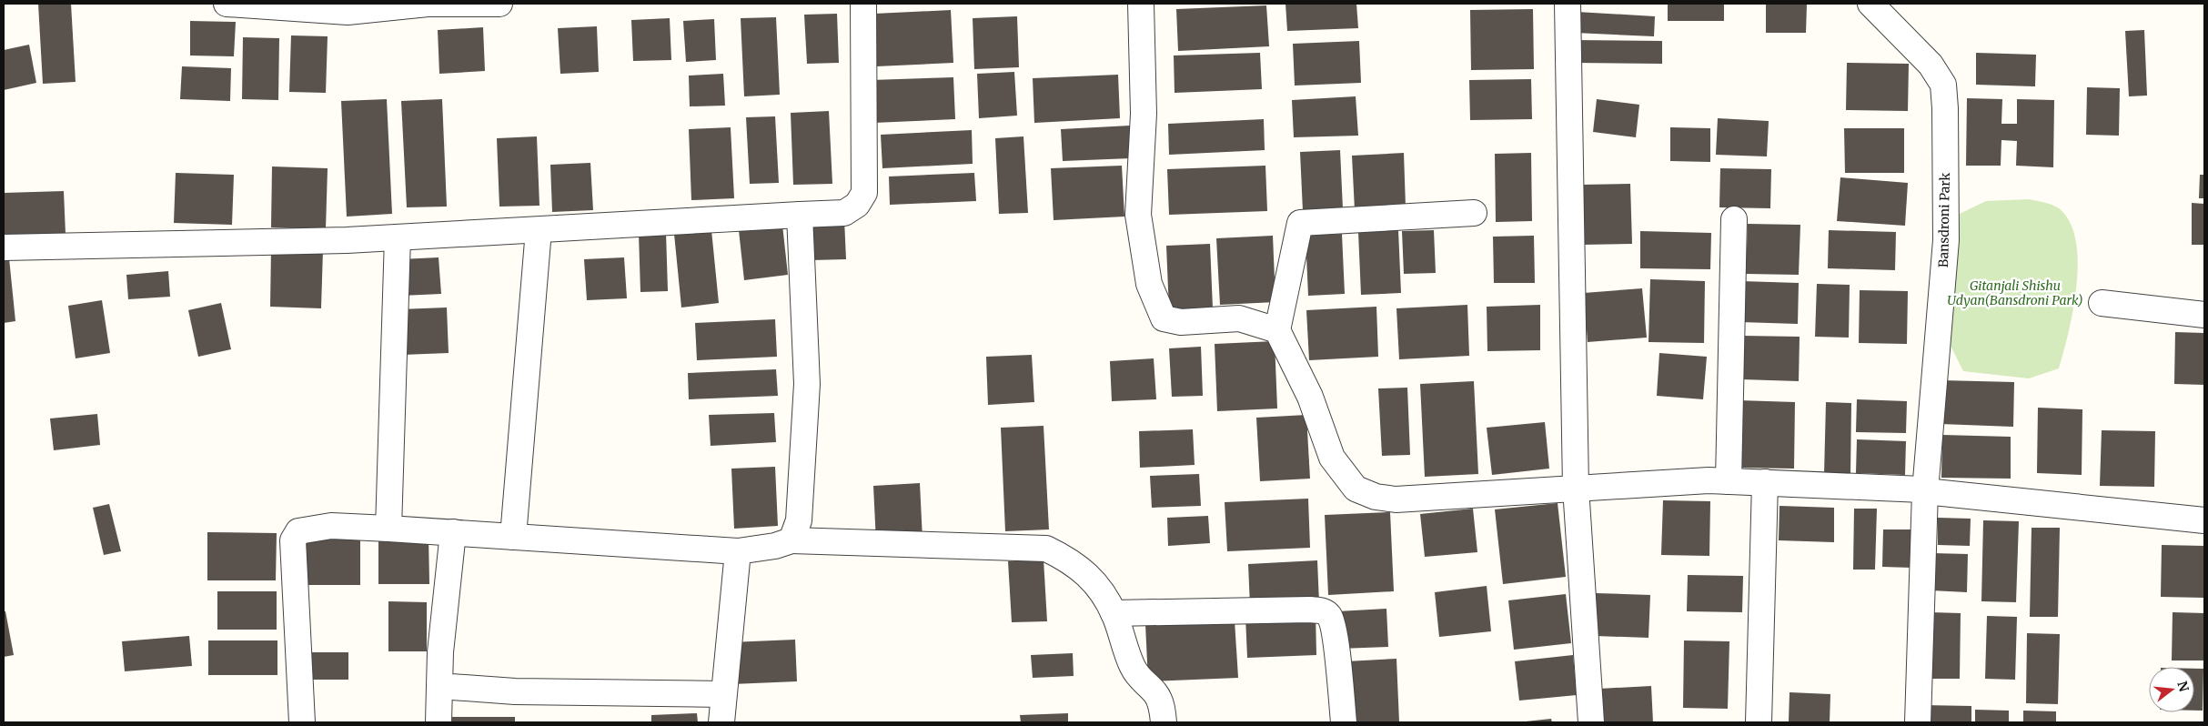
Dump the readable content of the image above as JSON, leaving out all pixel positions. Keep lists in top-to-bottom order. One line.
{"streets":{"street":["Bansdroni Park"]},"parks":["Gitanjali Shishu Udyan(Bansdroni Park)"],"north":"right"}
